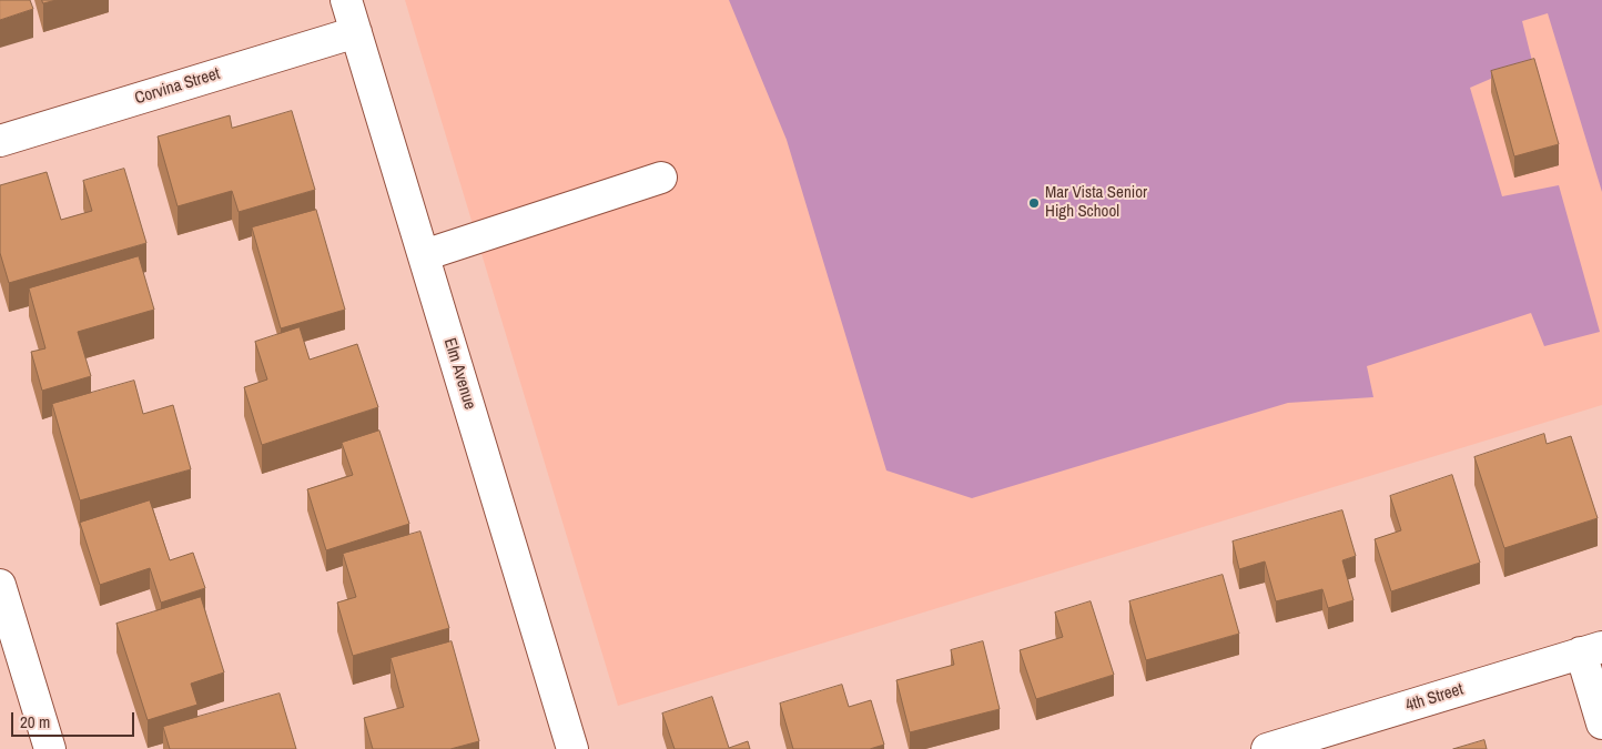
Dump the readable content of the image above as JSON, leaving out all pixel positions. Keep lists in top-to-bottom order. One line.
{"streets":{"street":["Corvina Street","Elm Avenue","4th Street"]},"crossings":[["Corvina Street","Elm Avenue"]],"places":["Mar Vista Senior High School"],"scale_bar":"20 m"}
